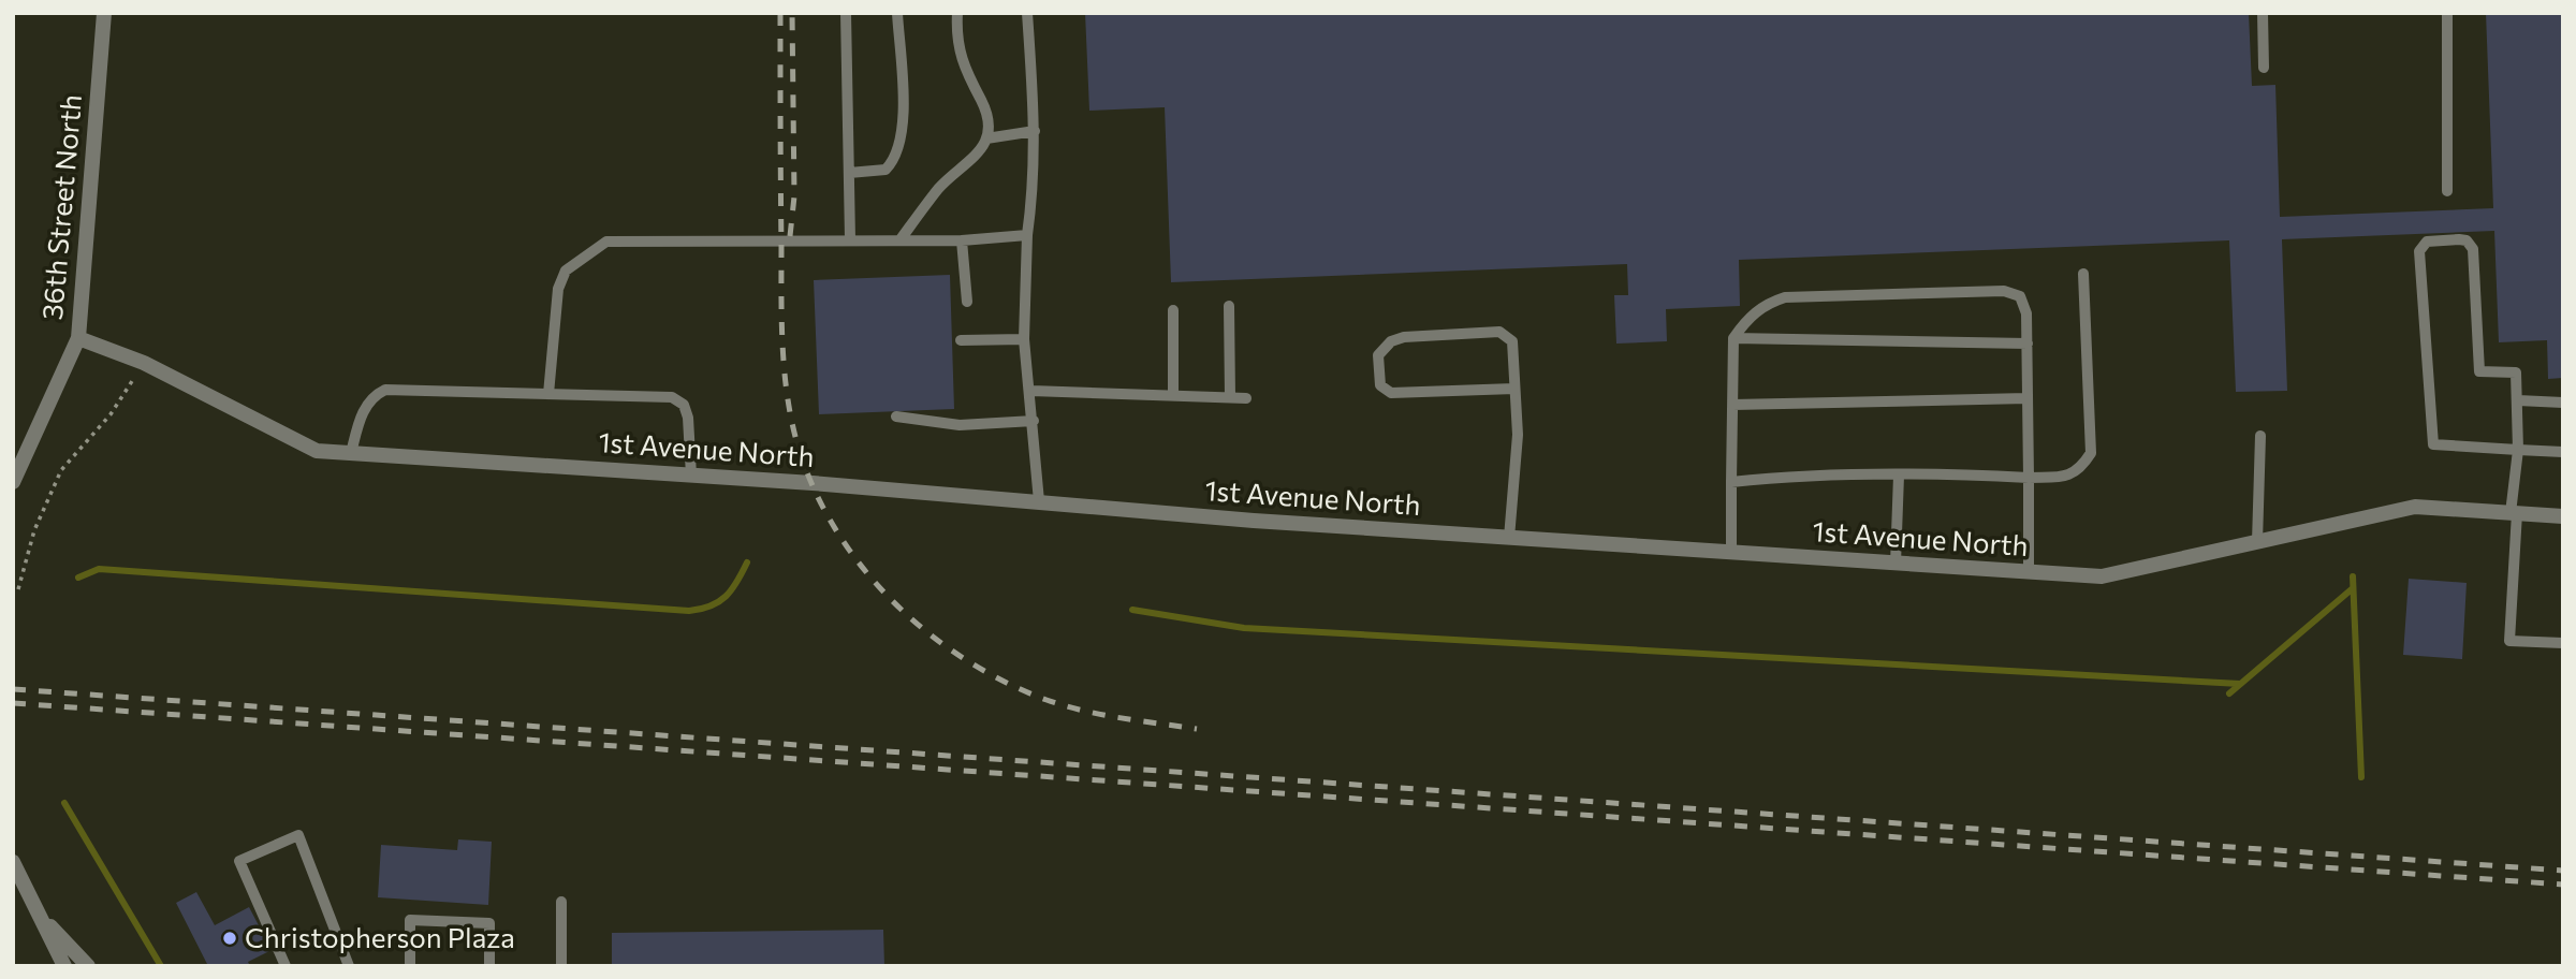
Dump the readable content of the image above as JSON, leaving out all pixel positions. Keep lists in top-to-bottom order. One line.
{"streets":{"street":["36th Street North","1st Avenue North"]},"crossings":[["36th Street North","1st Avenue North"]],"places":["Christopherson Plaza"]}
